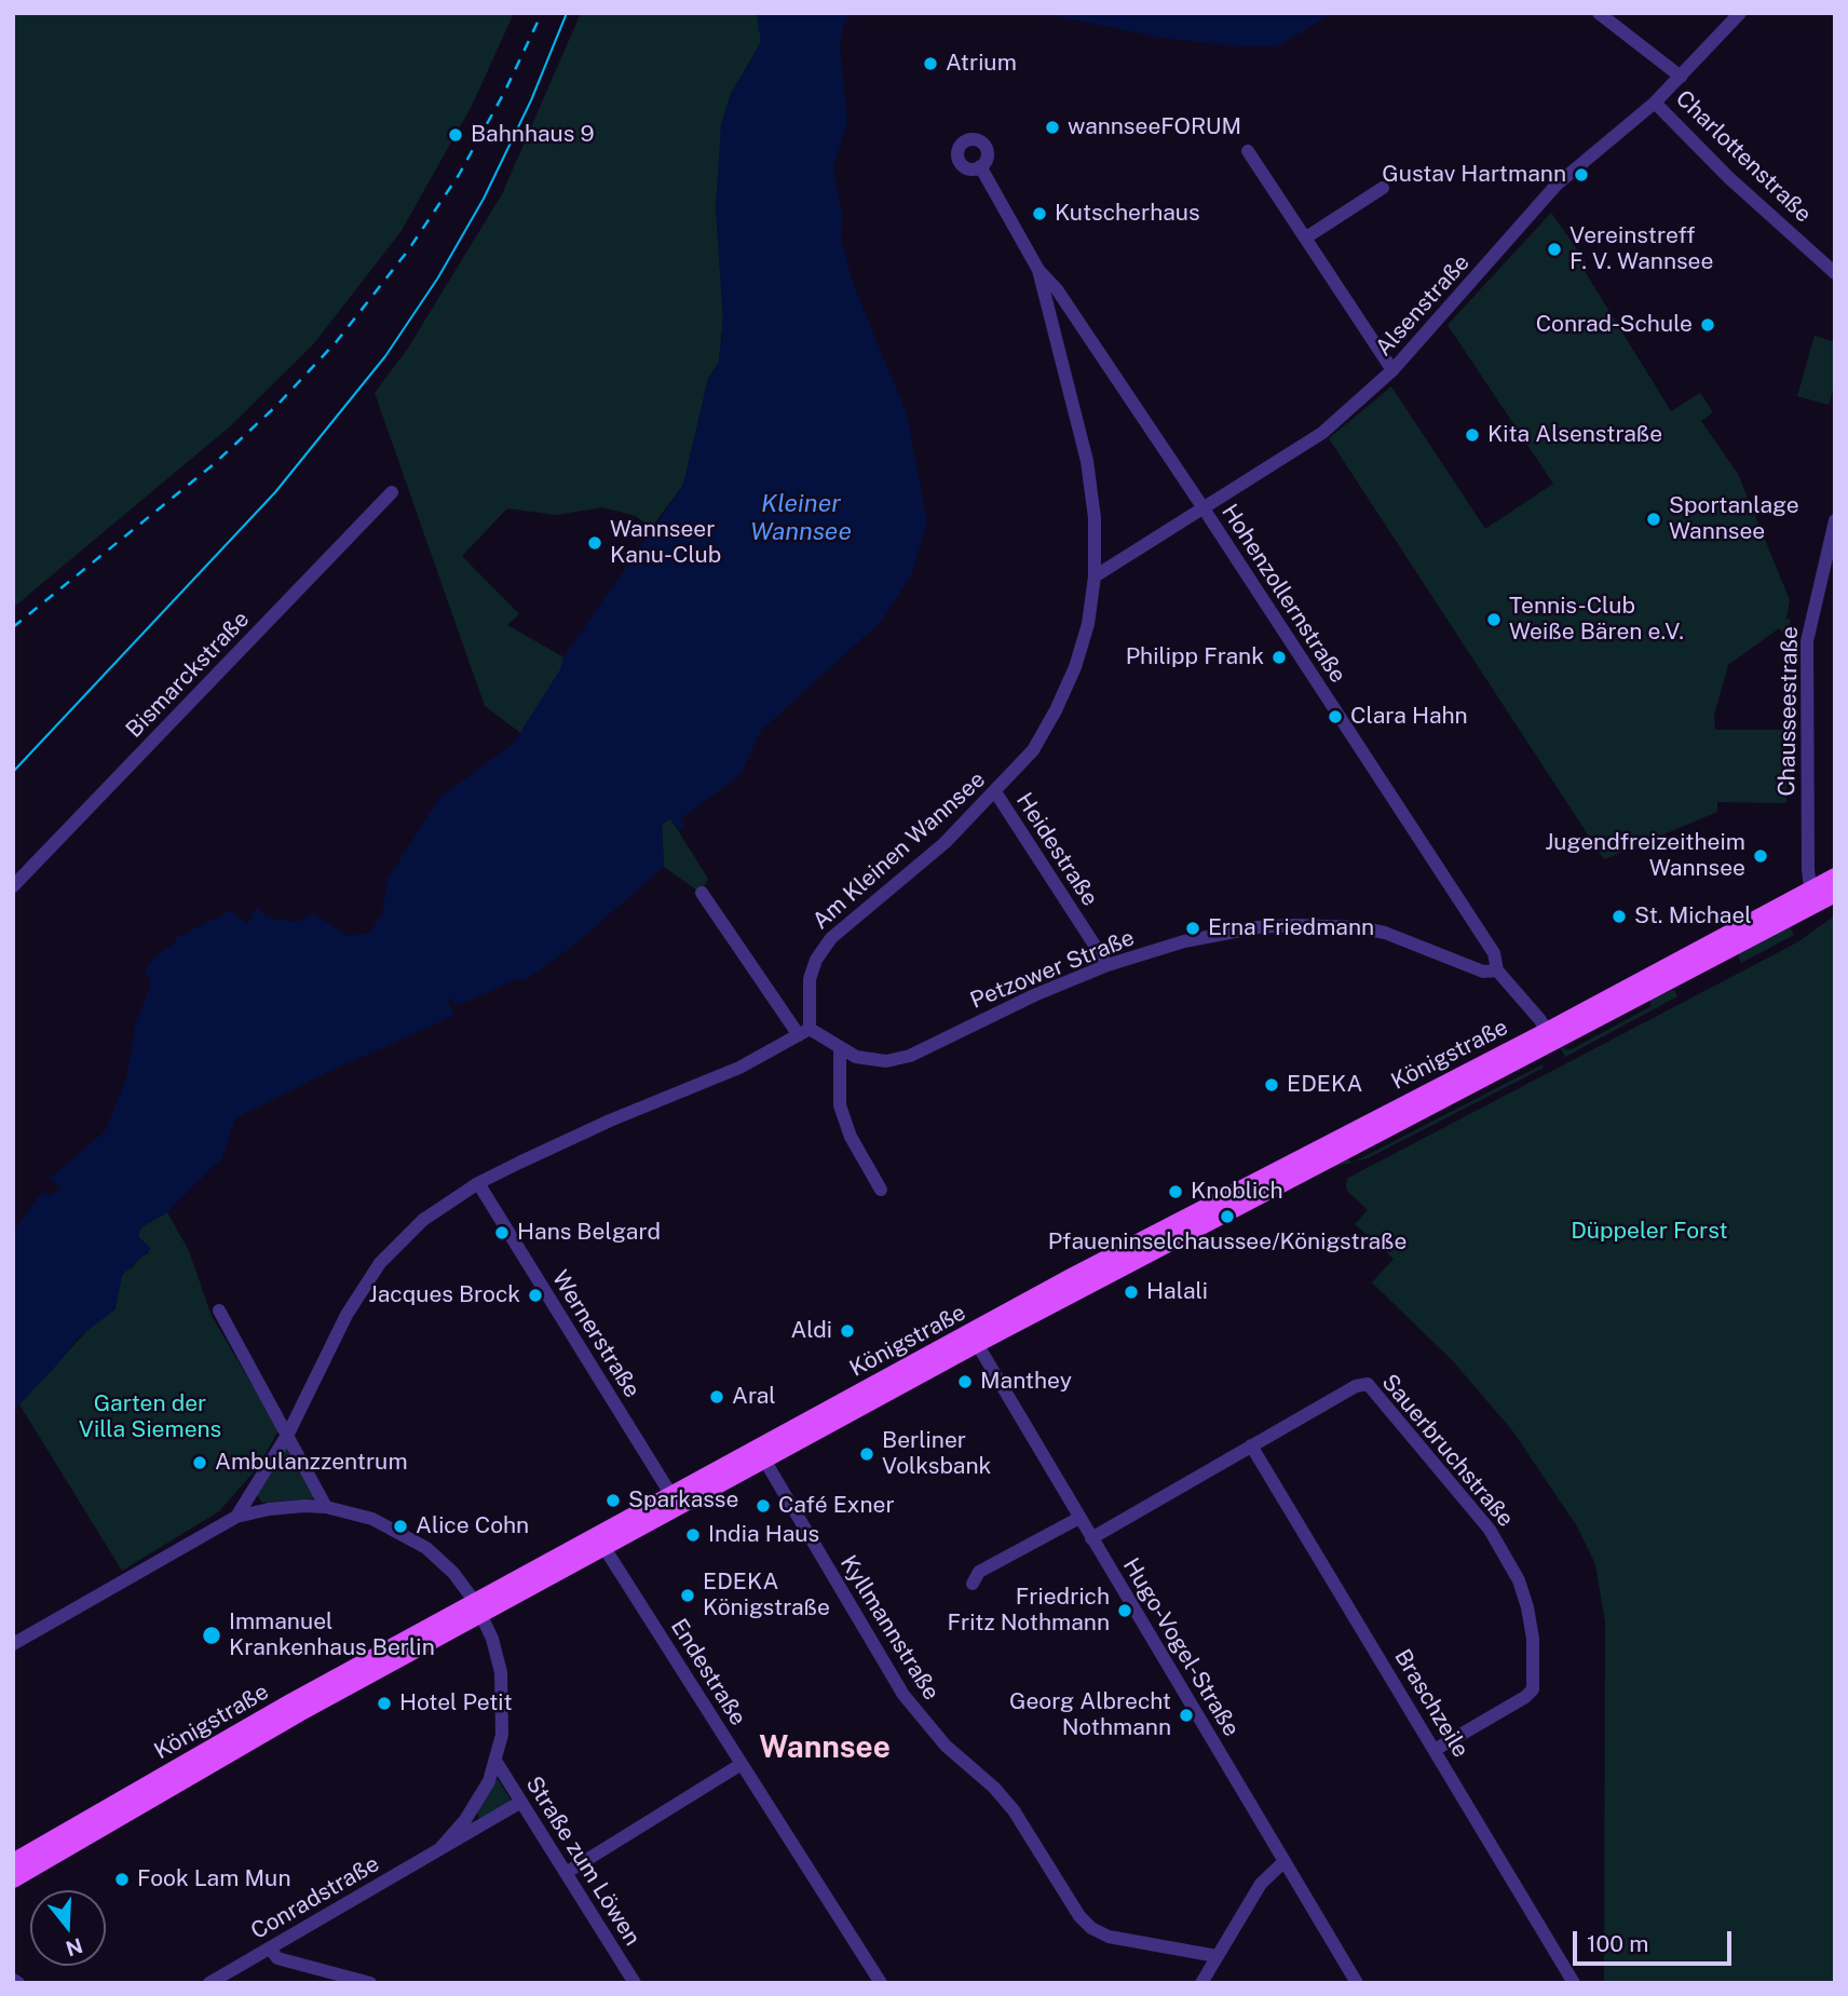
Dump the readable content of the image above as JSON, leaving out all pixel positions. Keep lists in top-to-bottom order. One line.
{"streets":{"main road":["Königstraße"],"street":["Charlottenstraße","Alsenstraße","Hohenzollernstraße","Bismarckstraße","Chausseestraße","Heidestraße","Am Kleinen Wannsee","Petzower Straße","Wernerstraße","Sauerbruchstraße","Kyllmannstraße","Hugo-Vogel-Straße","Endestraße","Braschzeile","Straße zum Löwen","Conradstraße"]},"crossings":[["Charlottenstraße","Alsenstraße"],["Alsenstraße","Hohenzollernstraße"],["Alsenstraße","Am Kleinen Wannsee"],["Hohenzollernstraße","Am Kleinen Wannsee"],["Hohenzollernstraße","Petzower Straße"],["Hohenzollernstraße","Königstraße"],["Chausseestraße","Königstraße"],["Heidestraße","Am Kleinen Wannsee"],["Heidestraße","Petzower Straße"],["Am Kleinen Wannsee","Petzower Straße"],["Königstraße","Wernerstraße"],["Königstraße","Kyllmannstraße"],["Königstraße","Hugo-Vogel-Straße"],["Königstraße","Endestraße"],["Königstraße","Conradstraße"],["Sauerbruchstraße","Hugo-Vogel-Straße"],["Sauerbruchstraße","Braschzeile"],["Straße zum Löwen","Conradstraße"]],"districts":["Wannsee"],"water":["Kleiner Wannsee"],"parks":["Düppeler Forst","Garten der Villa Siemens"],"places":["Atrium","wannseeFORUM","Bahnhaus 9","Gustav Hartmann","Kutscherhaus","Vereinstreff F. V. Wannsee","Conrad-Schule","Kita Alsenstraße","Sportanlage Wannsee","Wannseer Kanu-Club","Tennis-Club Weiße Bären e.V.","Philipp Frank","Clara Hahn","Jugendfreizeitheim Wannsee","St. Michael","Erna Friedmann","EDEKA","Knoblich","Pfaueninselchaussee/Königstraße","Hans Belgard","Halali","Jacques Brock","Aldi","Manthey","Aral","Berliner Volksbank","Ambulanzzentrum","Sparkasse","Café Exner","Alice Cohn","India Haus","EDEKA Königstraße","Friedrich Fritz Nothmann","Immanuel Krankenhaus Berlin","Hotel Petit","Georg Albrecht Nothmann","Fook Lam Mun"],"scale_bar":"100 m","north":"bottom"}
